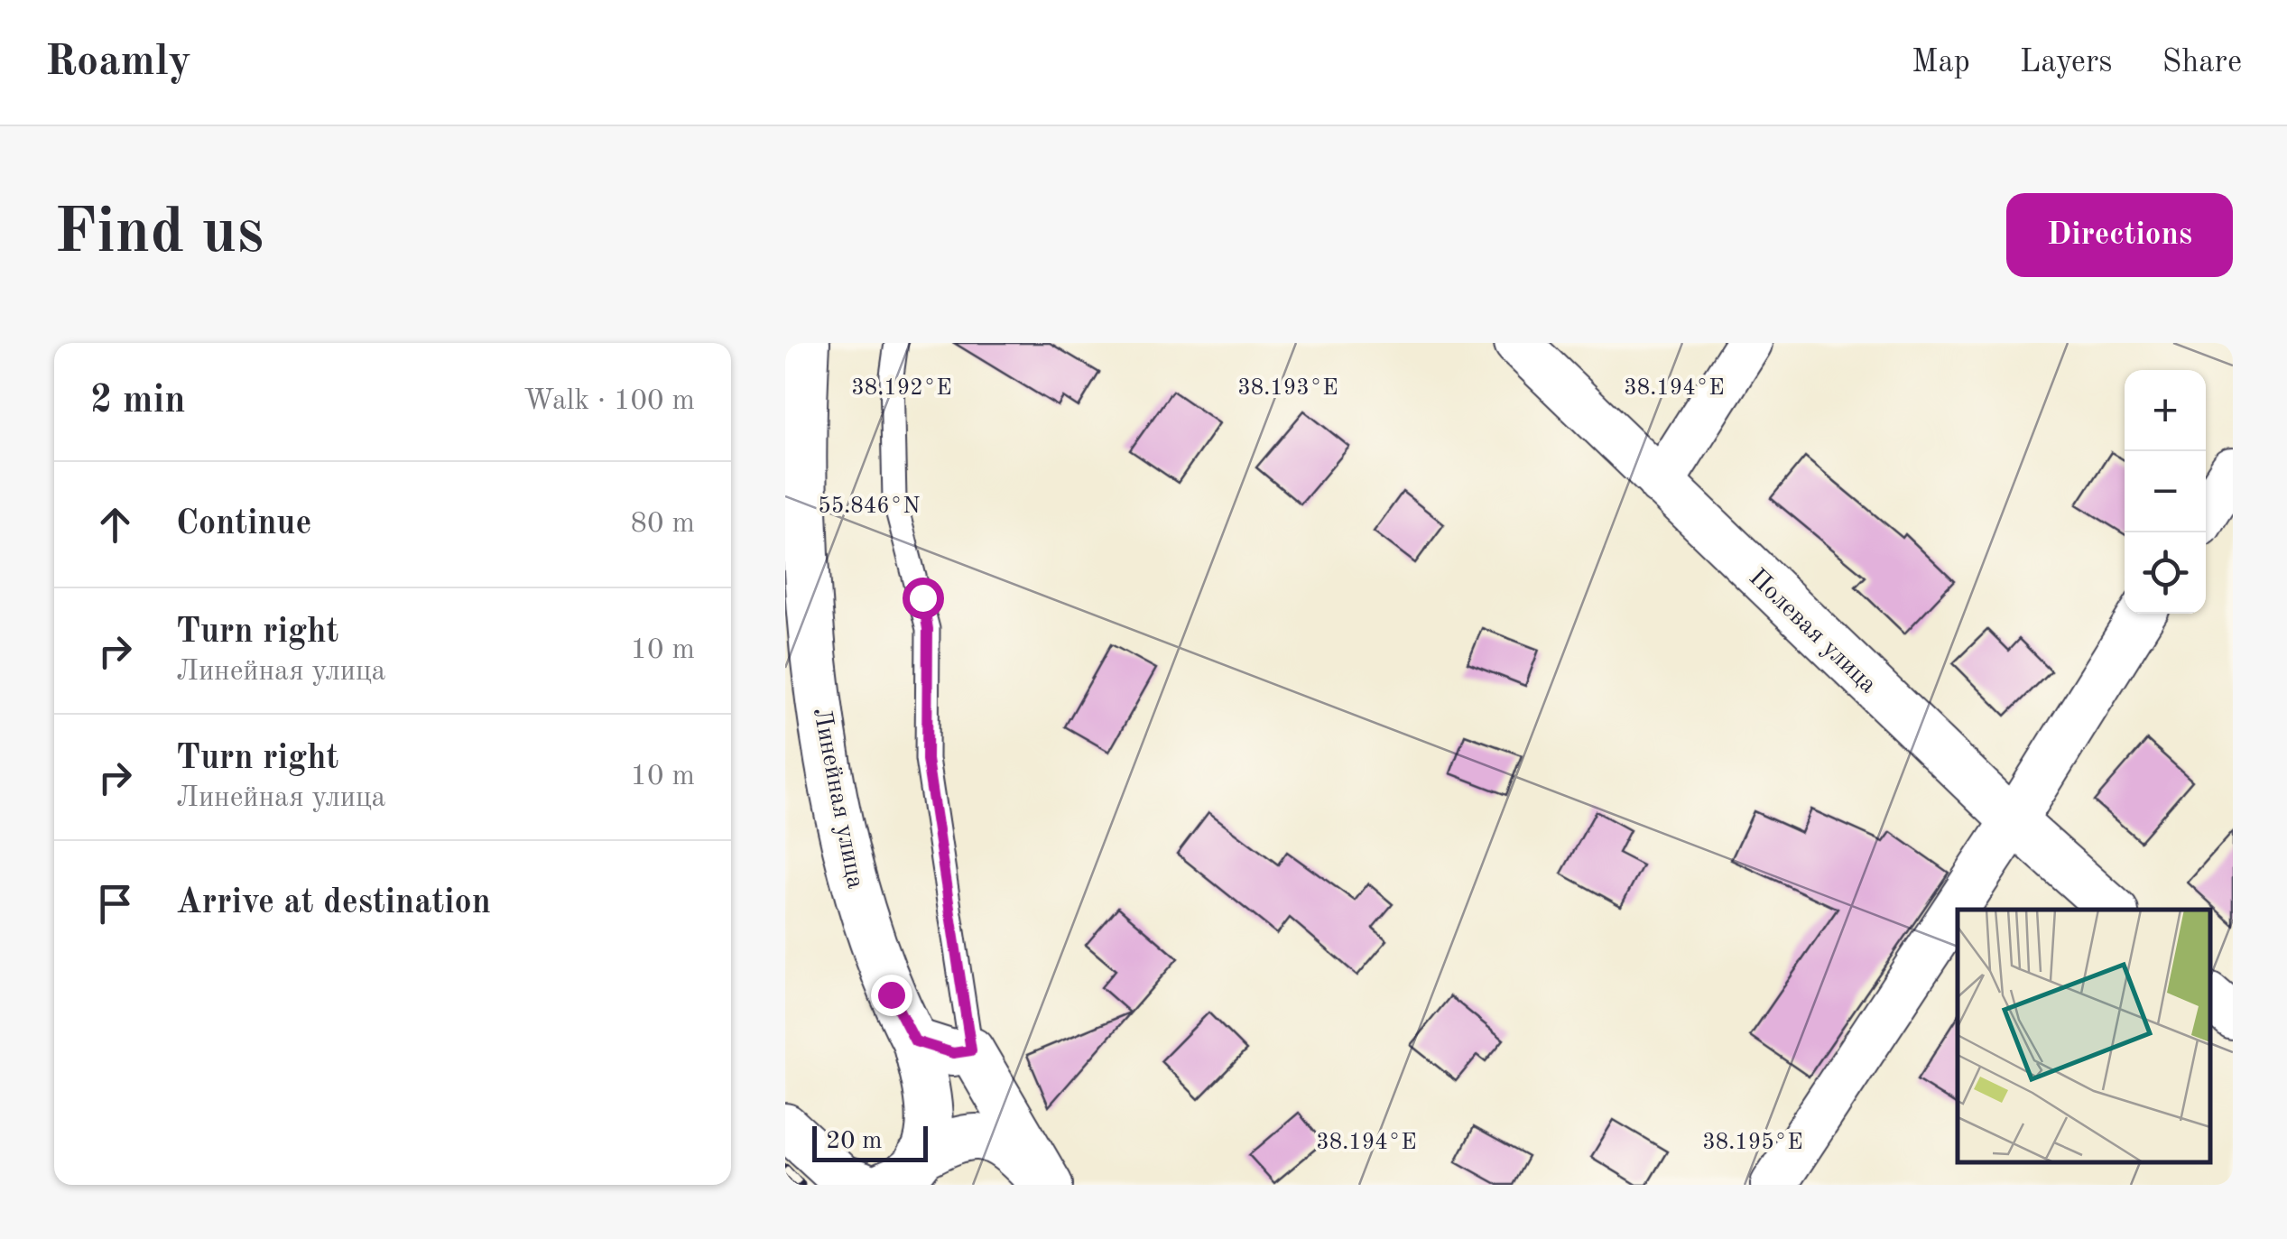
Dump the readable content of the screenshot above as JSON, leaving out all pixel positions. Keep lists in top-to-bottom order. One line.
{"streets":{"street":["Полевая улица","Линейная улица"]},"scale_bar":"20 m","page":{"header":"Roamly","nav":["Map","Layers","Share"],"buttons":"Directions","title":"Find us","heading":["2 min","Walk · 100 m"],"map_buttons":["+","−"],"list":[["Continue","80 m"],["Turn right","Линейная улица","10 m"],["Turn right","Линейная улица","10 m"],"Arrive at destination"],"scale":"20 m"},"coordinates":["38.192°E","38.193°E","38.194°E","55.846°N","38.195°E"]}
